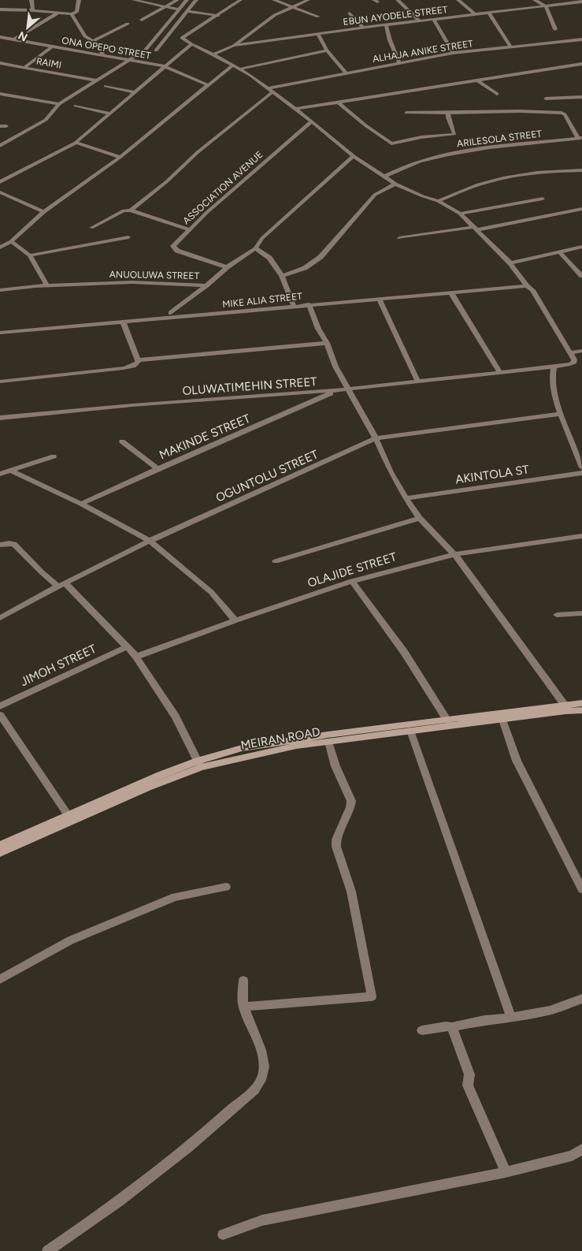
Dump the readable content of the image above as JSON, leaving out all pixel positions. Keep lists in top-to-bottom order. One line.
{"streets":{"main road":["MEIRAN ROAD"],"street":["EBUN AYODELE STREET","ONA OPEPO STREET","ALHAJA ANIKE STREET","RAIMI","ARILESOLA STREET","ASSOCIATION AVENUE","ANUOLUWA STREET","MIKE ALIA STREET","OLUWATIMEHIN STREET","MAKINDE STREET","AKINTOLA ST","OGUNTOLU STREET","OLAJIDE STREET","JIMOH STREET"]},"crossings":[["ASSOCIATION AVENUE","ANUOLUWA STREET"],["OLUWATIMEHIN STREET","MAKINDE STREET"]],"north":"bottom left"}
